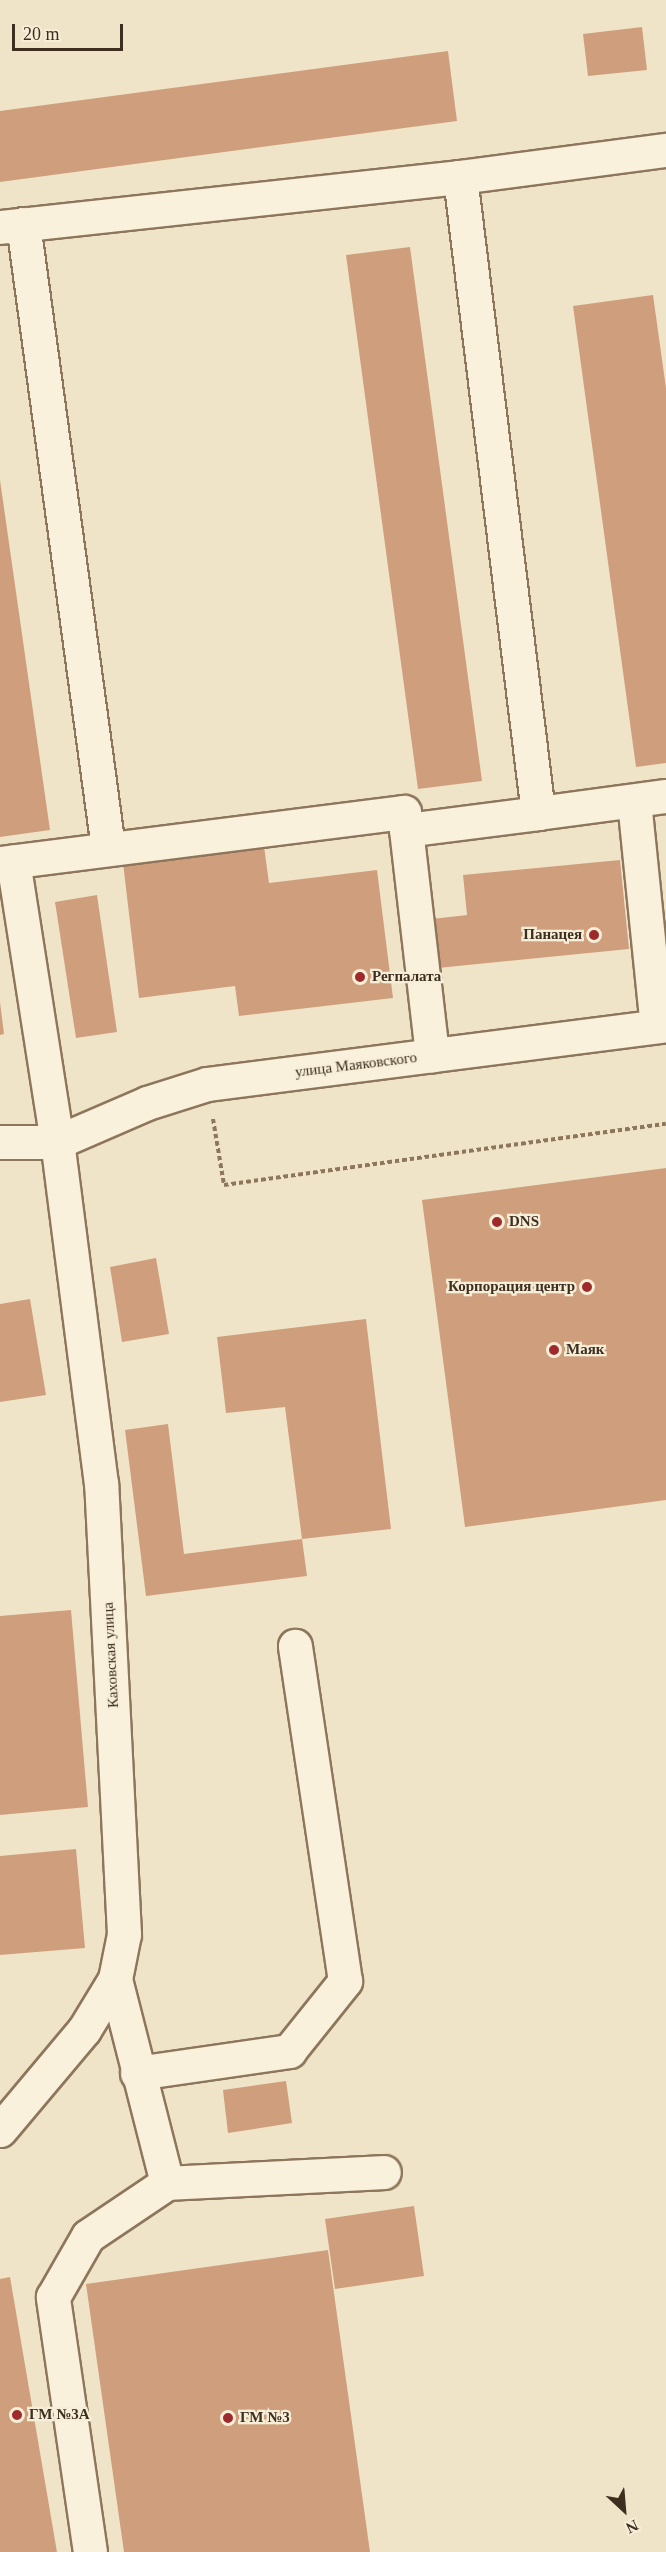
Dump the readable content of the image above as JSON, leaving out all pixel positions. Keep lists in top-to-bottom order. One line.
{"streets":{"street":["улица Маяковского","Каховская улица"]},"crossings":[["улица Маяковского","Каховская улица"]],"places":["Панацея","Регпалата","DNS","Корпорация центр","Маяк","ГМ №3А","ГМ №3"],"scale_bar":"20 m","north":"bottom right"}
